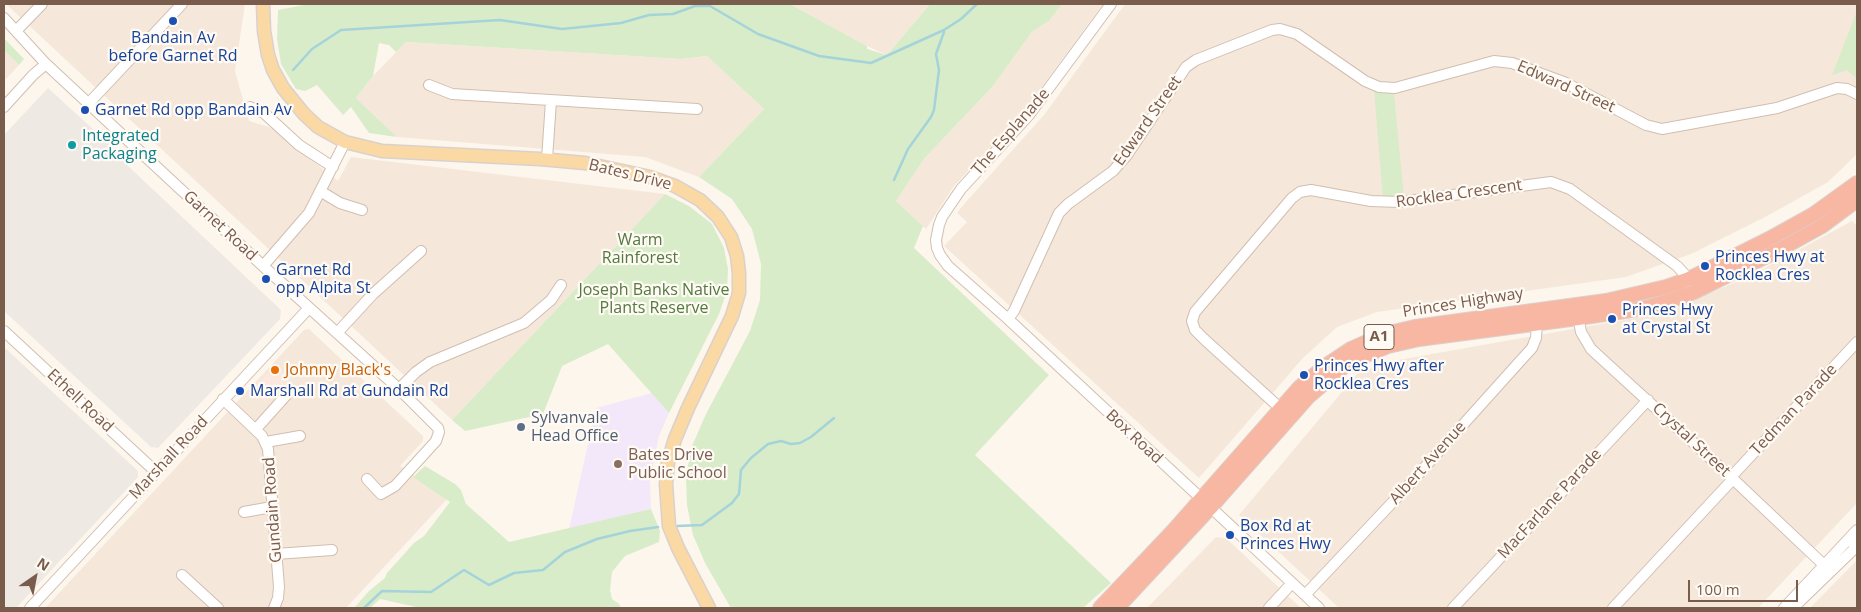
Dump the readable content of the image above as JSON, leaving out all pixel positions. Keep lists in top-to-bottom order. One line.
{"streets":{"highway":["Princes Highway","A1"],"main road":["Bates Drive"],"street":["Edward Street","The Esplanade","Rocklea Crescent","Garnet Road","Ethell Road","Tedman Parade","Box Road","Crystal Street","Marshall Road","Albert Avenue","MacFarlane Parade","Gundain Road"]},"crossings":[["Edward Street","Box Road"],["The Esplanade","Box Road"],["Rocklea Crescent","Princes Highway"],["Garnet Road","Marshall Road"],["Princes Highway","Box Road"],["Princes Highway","Crystal Street"],["Princes Highway","Albert Avenue"],["Ethell Road","Marshall Road"],["Tedman Parade","Crystal Street"],["Box Road","Albert Avenue"],["Crystal Street","MacFarlane Parade"],["Marshall Road","Gundain Road"]],"parks":["Warm Rainforest","Joseph Banks Native Plants Reserve"],"places":["Bandain Av before Garnet Rd","Garnet Rd opp Bandain Av","Integrated Packaging","Princes Hwy at Rocklea Cres","Garnet Rd opp Alpita St","Princes Hwy at Crystal St","Johnny Black's","Princes Hwy after Rocklea Cres","Marshall Rd at Gundain Rd","Sylvanvale Head Office","Bates Drive Public School","Box Rd at Princes Hwy"],"scale_bar":"100 m","north":"top right"}
